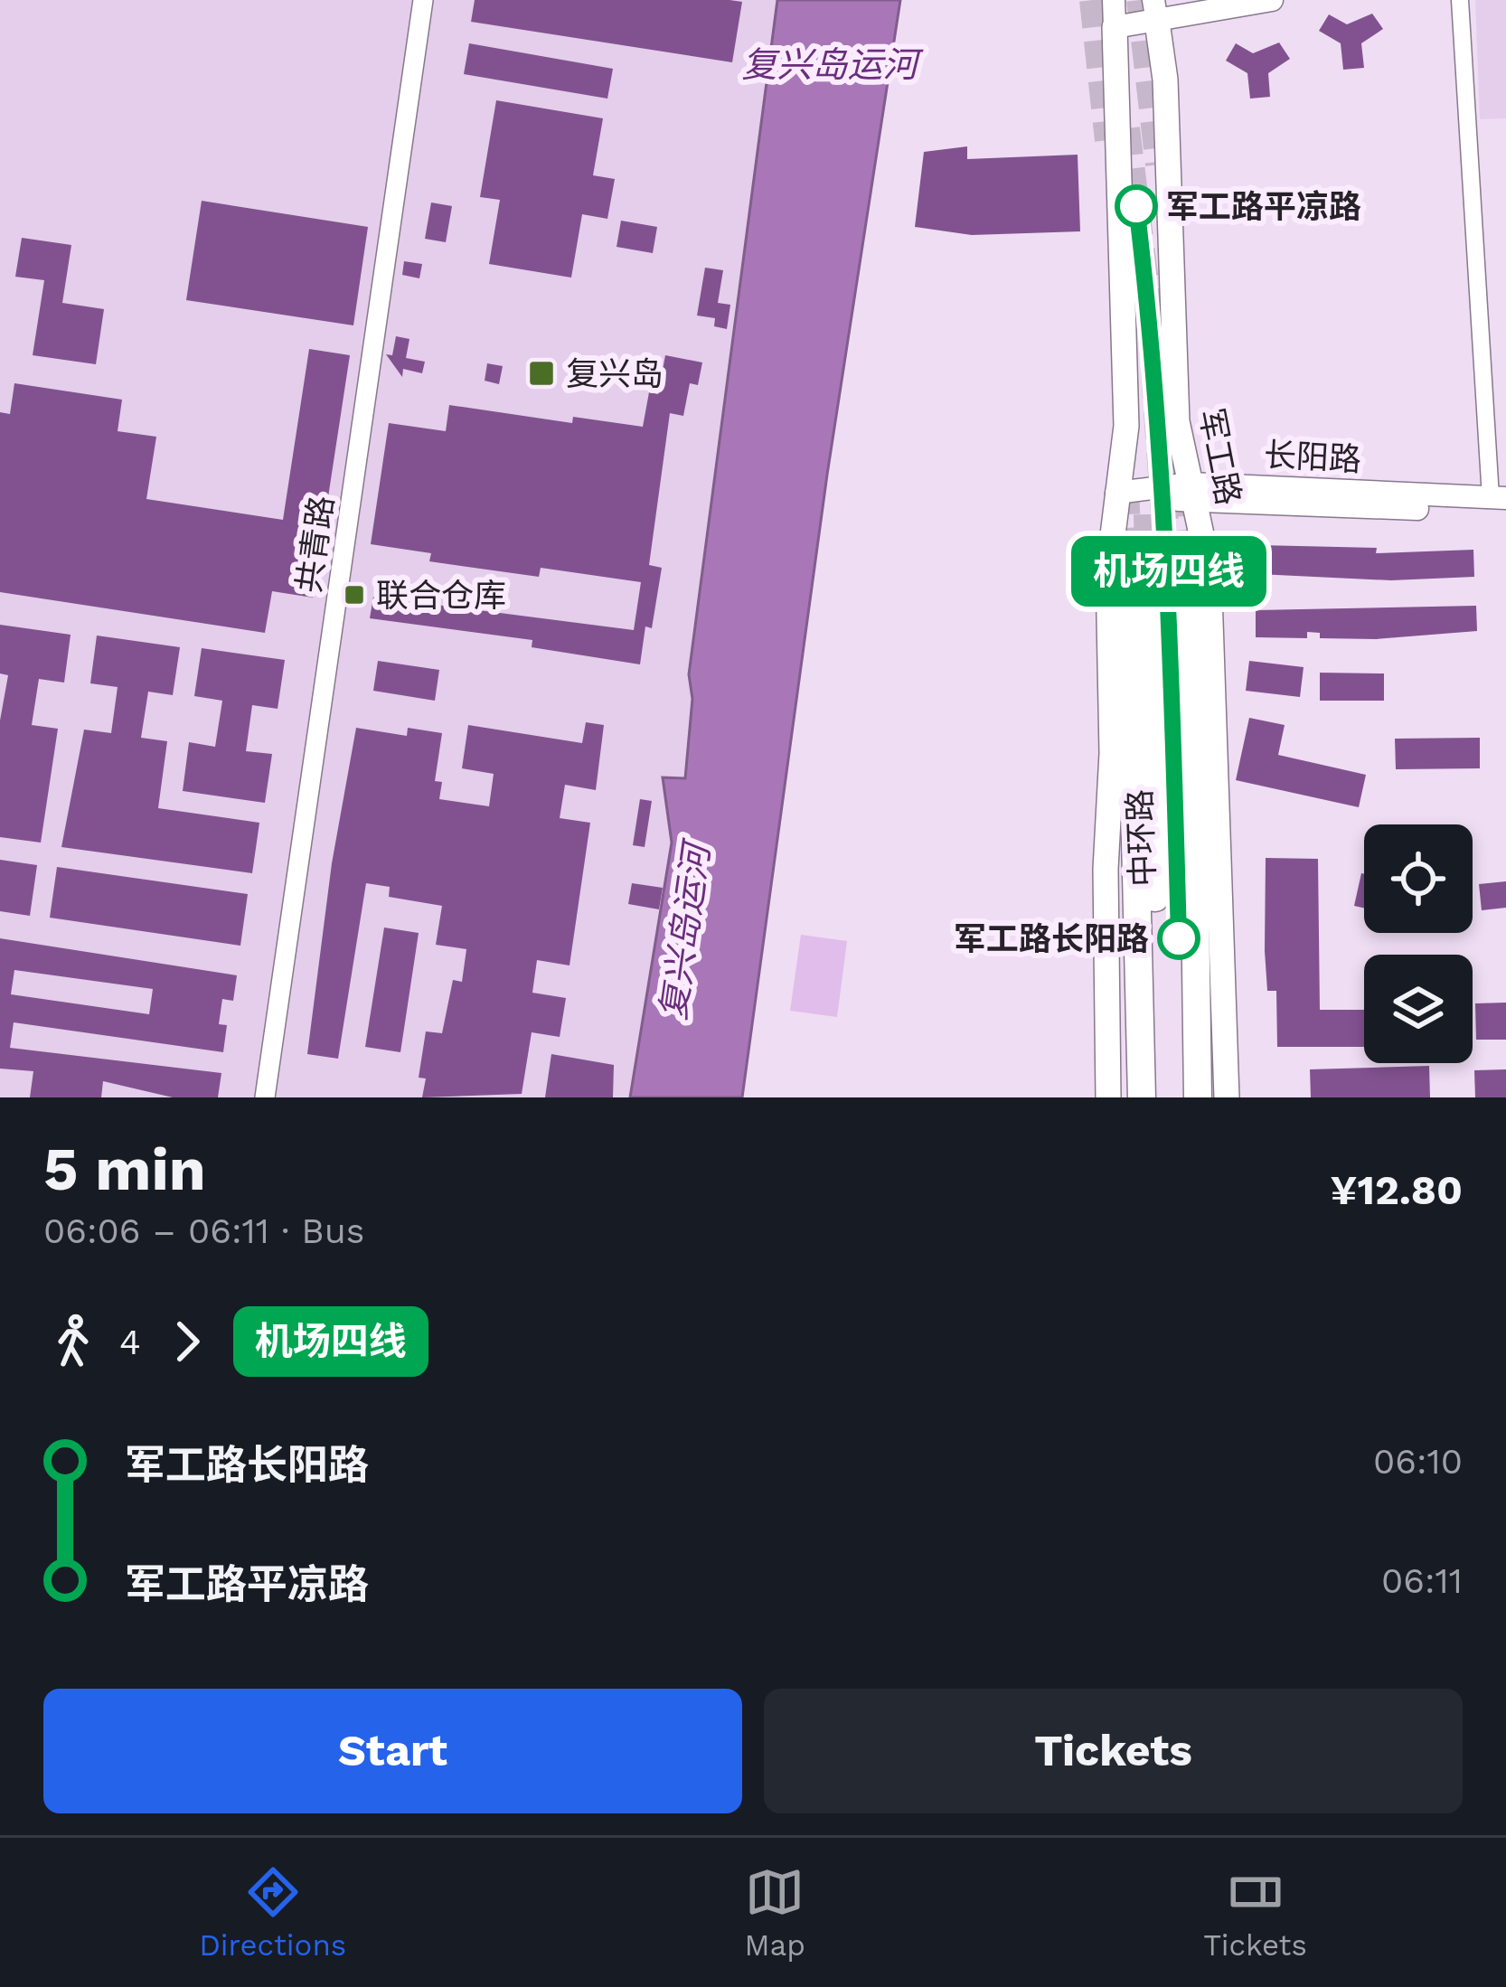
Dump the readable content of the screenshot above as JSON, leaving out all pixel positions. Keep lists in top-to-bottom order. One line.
{"streets":{"highway":["中环路"],"main road":["军工路","长阳路"],"street":["共青路"]},"crossings":[["军工路","长阳路"]],"water":["复兴岛运河"],"places":{"other":["军工路平凉路","军工路长阳路"],"transit":["复兴岛","联合仓库"]},"lines":["bus line 机场四线"],"page":{"on_map":"机场四线","heading":["5 min","06:06 – 06:11 · Bus","¥12.80"],"legs":["4","机场四线"],"list":[{"name":"军工路长阳路","value":"06:10"},{"name":"军工路平凉路","value":"06:11"}],"buttons":["Start","Tickets"],"tabs":["Directions","Map","Tickets"]}}
